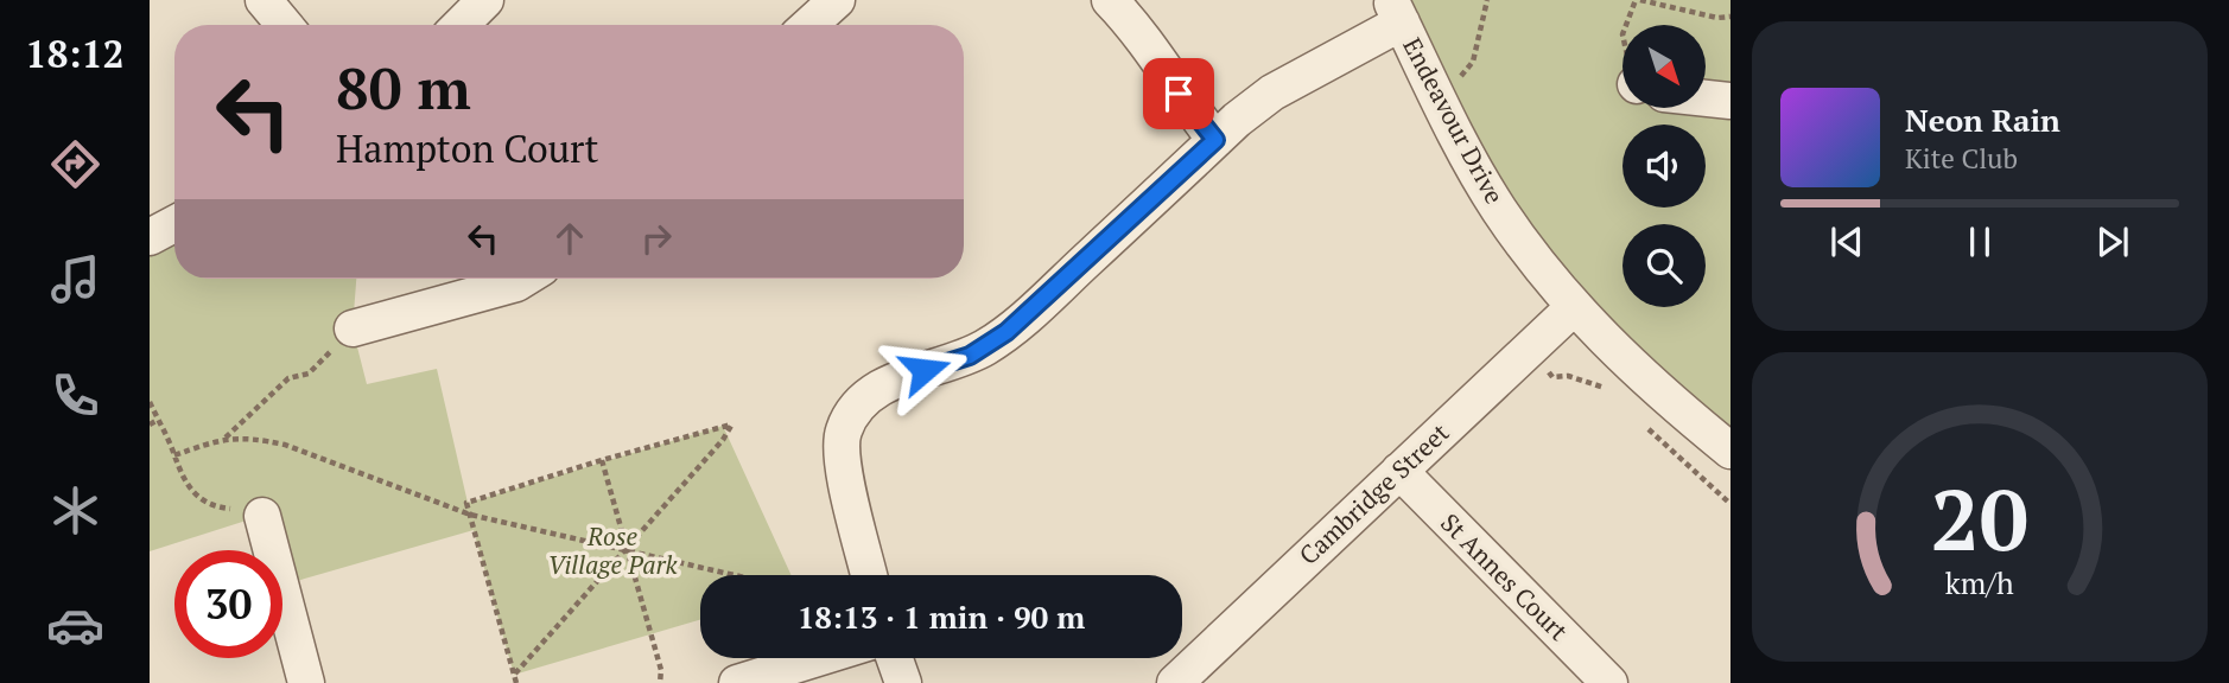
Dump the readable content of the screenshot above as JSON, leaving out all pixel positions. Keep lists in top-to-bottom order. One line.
{"streets":{"street":["Endeavour Drive","Cambridge Street","St Annes Court"]},"crossings":[["Endeavour Drive","Cambridge Street"],["Cambridge Street","St Annes Court"]],"parks":["Rose Village Park"],"north":"bottom right","page":{"tabs":"18:12","turn":["80 m","Hampton Court"],"song":["Neon Rain","Kite Club"],"limit":"30","trip":"18:13 · 1 min · 90 m","gauge":["20","km/h"]}}
